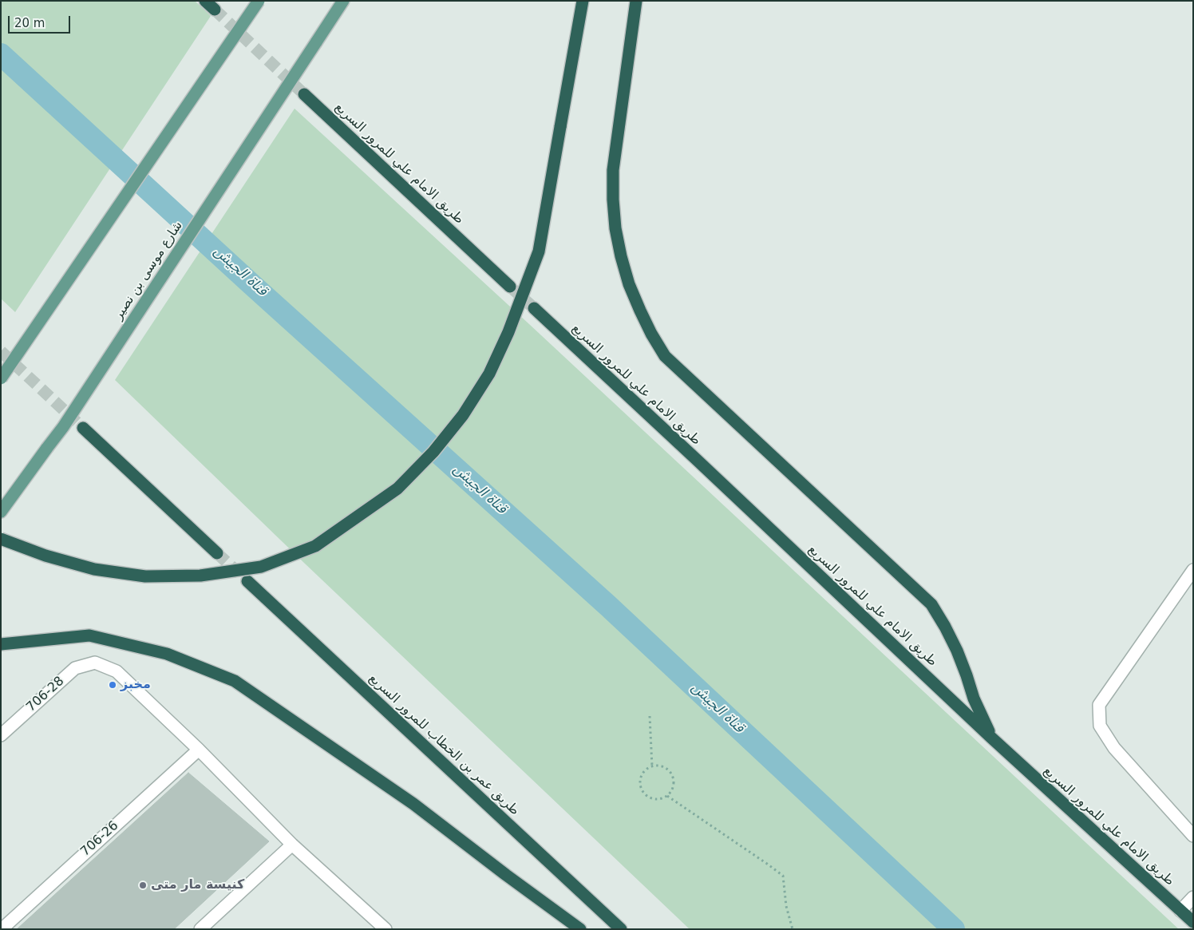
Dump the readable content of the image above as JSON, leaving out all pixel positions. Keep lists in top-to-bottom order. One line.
{"streets":{"highway":["طريق الامام علي للمرور السريع","طريق عمر بن الخطاب للمرور السريع"],"main road":["شارع موسى بن نصير"],"street":["706-28","706-26"]},"crossings":[["706-28","706-26"]],"water":["قناة الجيش"],"places":["مخبز","كنيسة مار متى"],"scale_bar":"20 m"}
